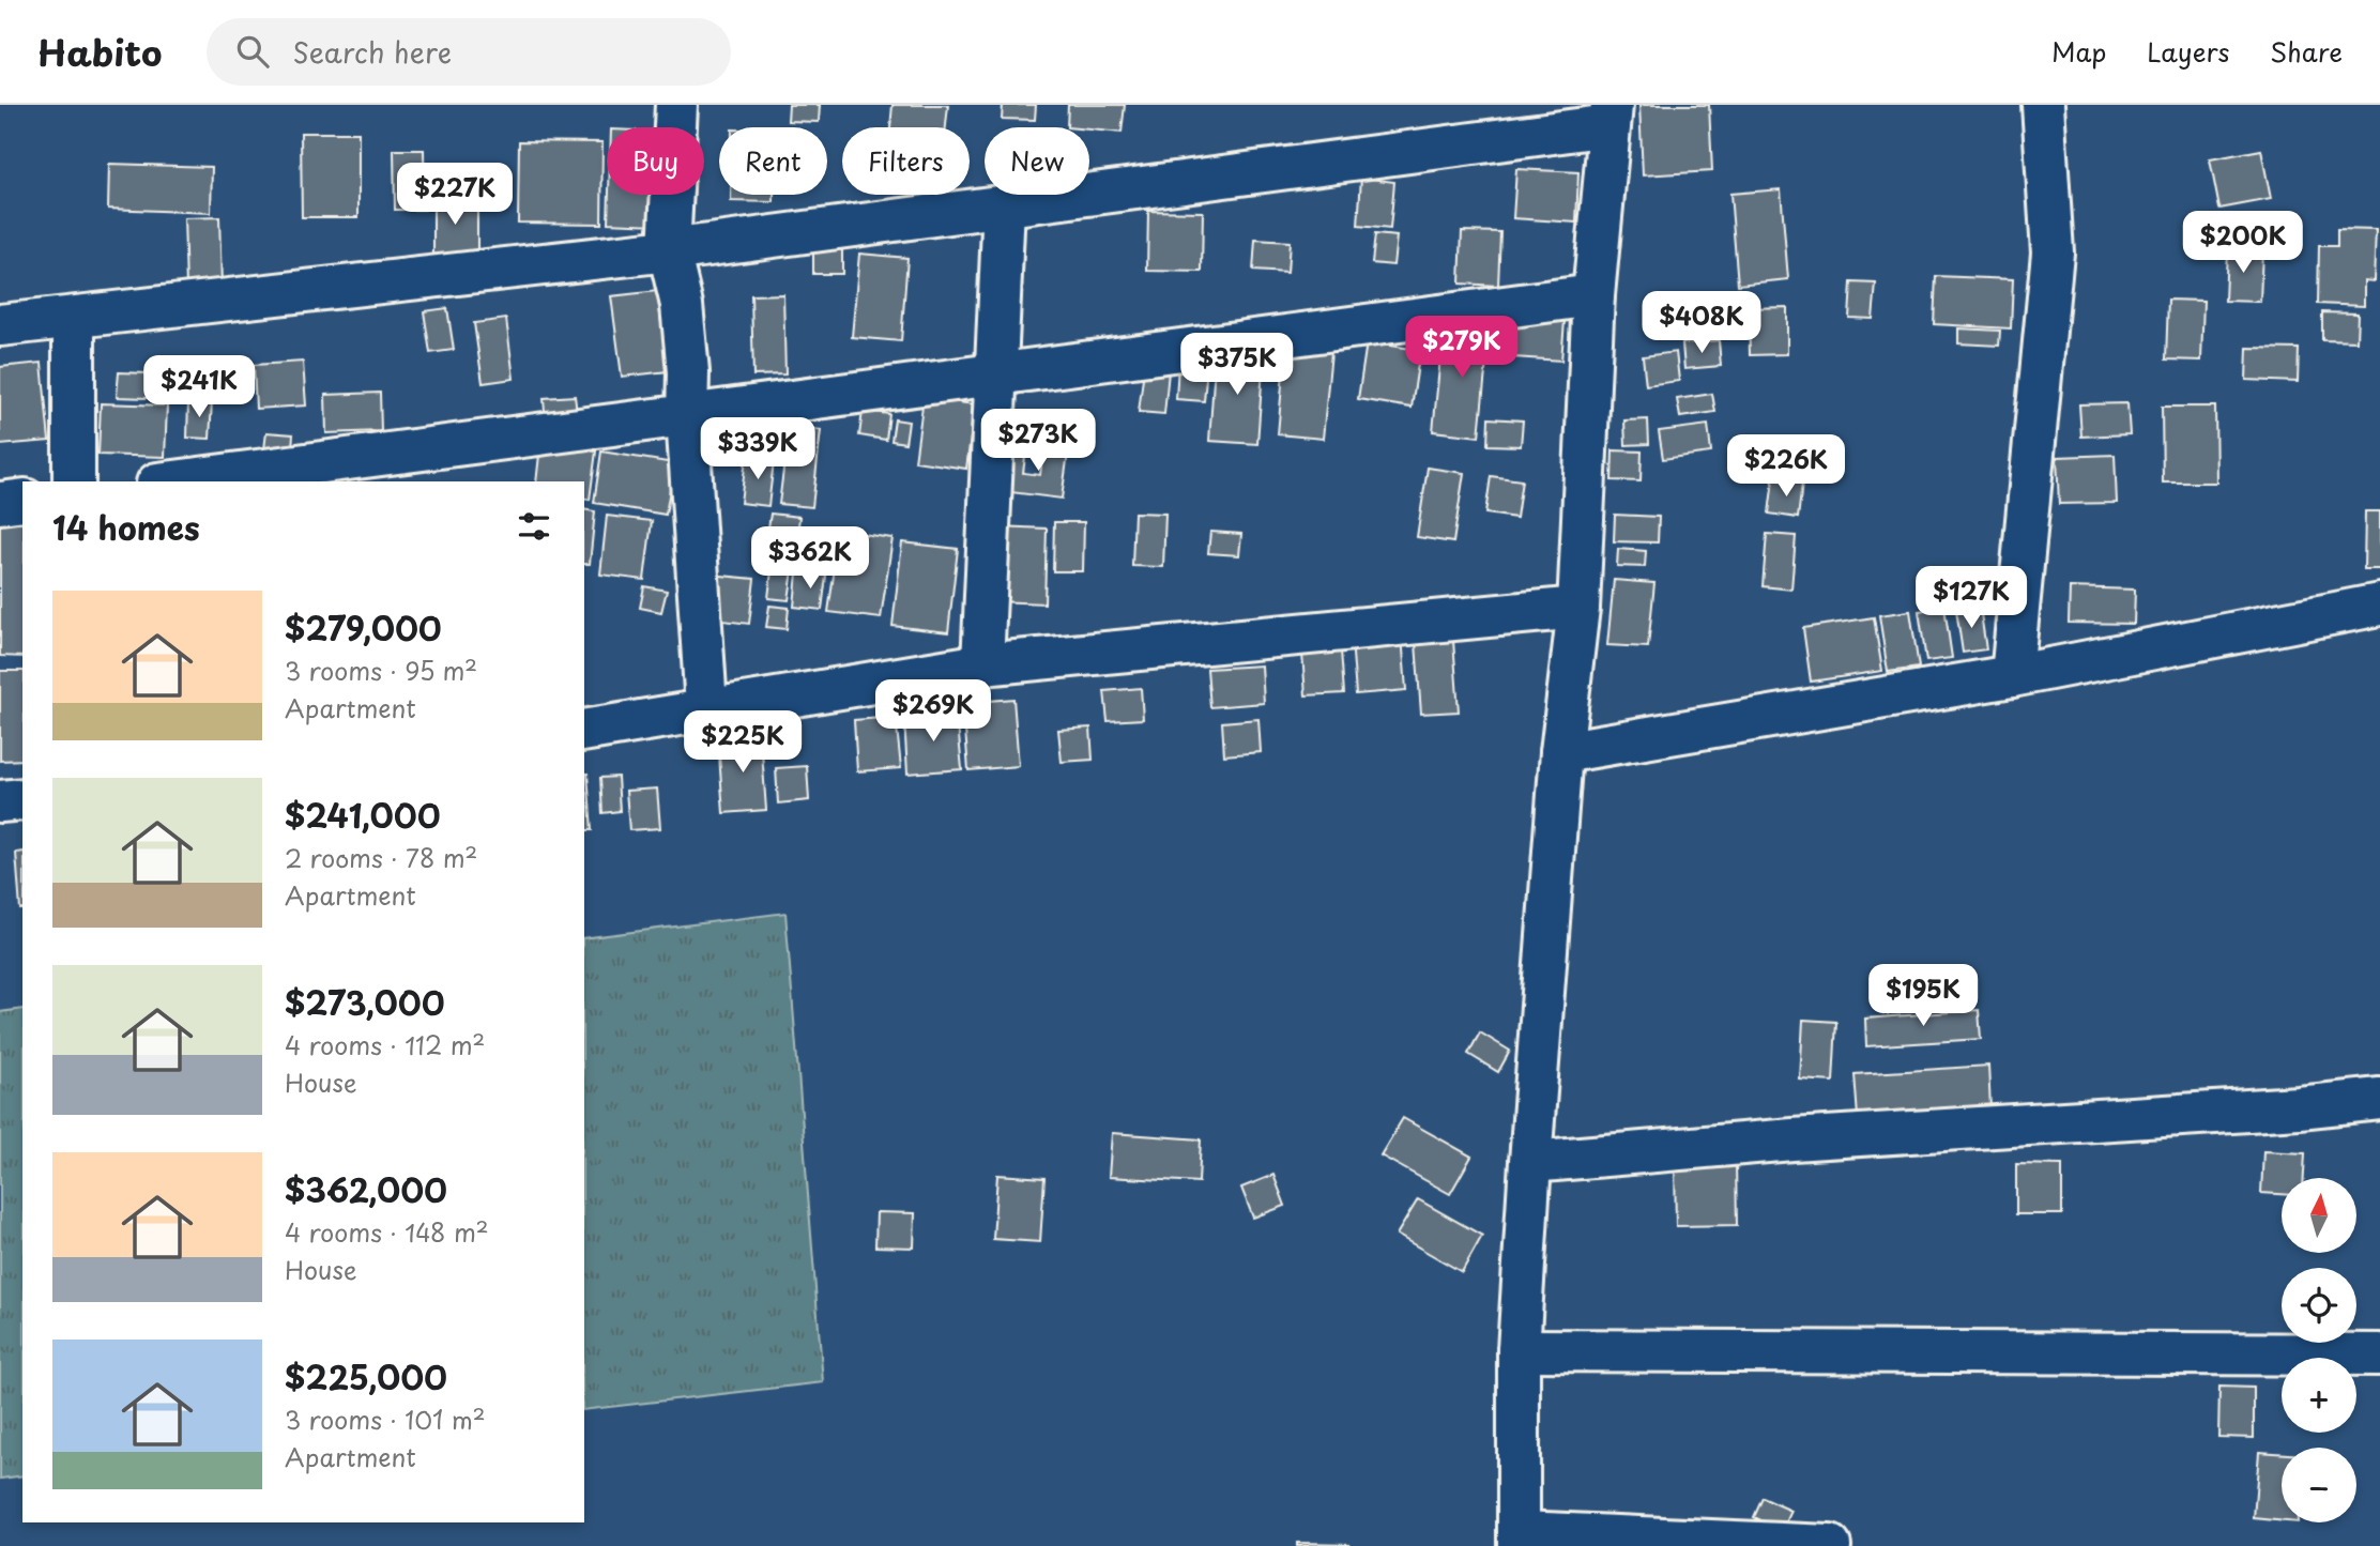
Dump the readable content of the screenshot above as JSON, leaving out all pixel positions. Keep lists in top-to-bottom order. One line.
{"north":"top","page":{"header":"Habito","search":"Search here","nav":["Map","Layers","Share"],"chip":["Buy","Rent","Filters","New"],"price":["$227K","$200K","$408K","$279K","$375K","$241K","$273K","$339K","$226K","$362K","$127K","$269K","$225K","$195K"],"heading":"14 homes","list":[{"name":"$279,000","note":"3 rooms · 95 m² · Apartment"},{"name":"$241,000","note":"2 rooms · 78 m² · Apartment"},{"name":"$273,000","note":"4 rooms · 112 m² · House"},{"name":"$362,000","note":"4 rooms · 148 m² · House"},{"name":"$225,000","note":"3 rooms · 101 m² · Apartment"}],"map_buttons":["+","−"]}}
